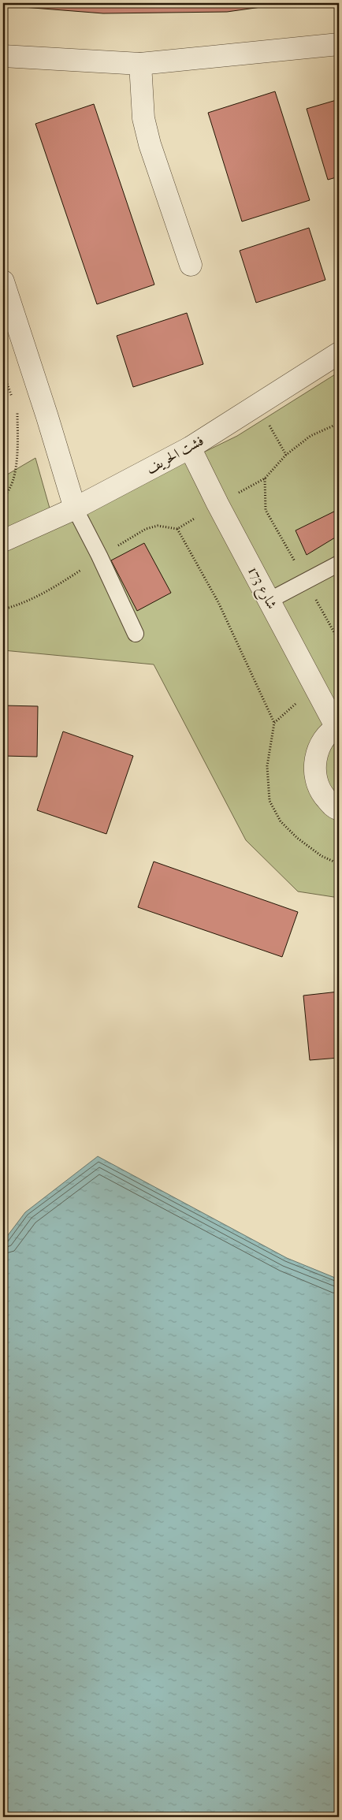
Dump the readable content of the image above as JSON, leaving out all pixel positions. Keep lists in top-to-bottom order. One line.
{"streets":{"street":["فشت الحريف","شارع 173"]},"crossings":[["فشت الحريف","شارع 173"]]}
